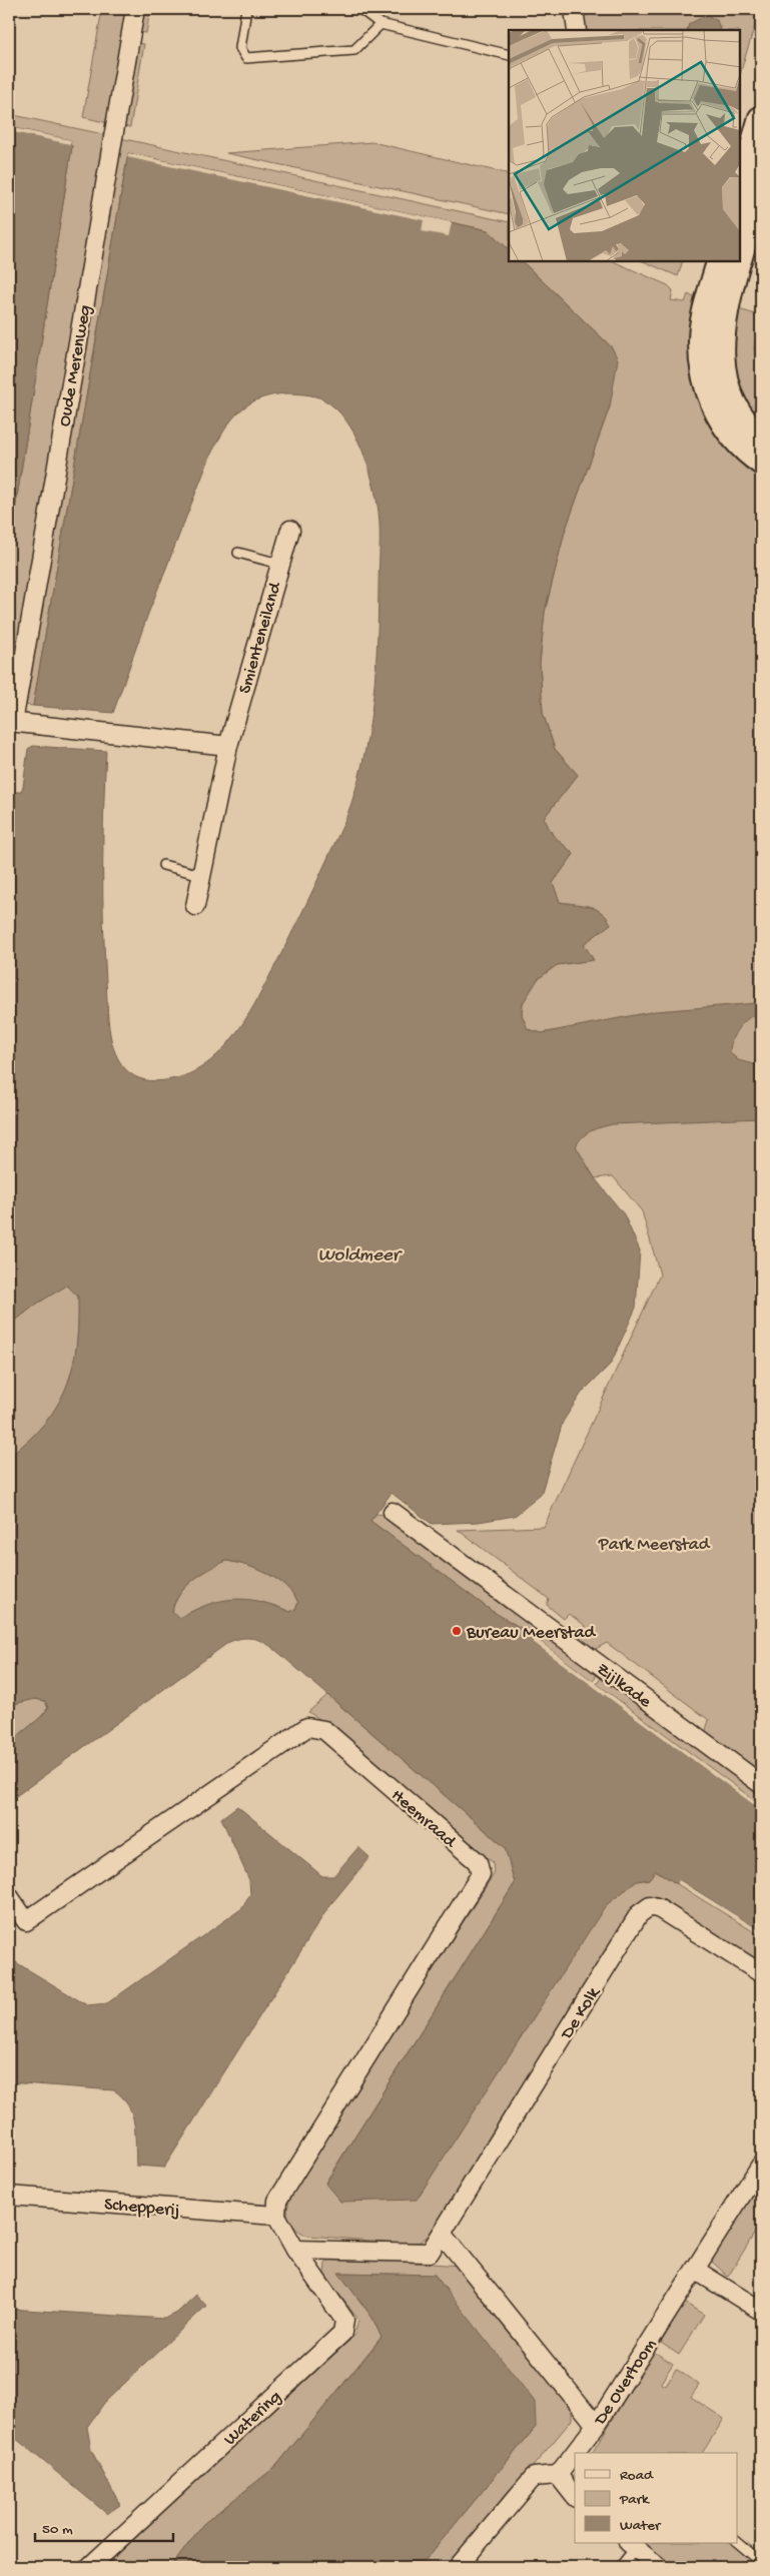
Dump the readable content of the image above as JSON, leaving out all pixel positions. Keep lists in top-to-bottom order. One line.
{"streets":{"street":["Oude Merenweg","Smienteneiland","Zijlkade","Heemraad","De Kolk","Schepperij","De Overtoom","Watering"]},"crossings":[["Heemraad","Schepperij"],["De Kolk","Watering"]],"water":["Woldmeer"],"parks":["Park Meerstad"],"places":["Bureau Meerstad"],"legend":["Road","Park","Water"],"scale_bar":"50 m"}
